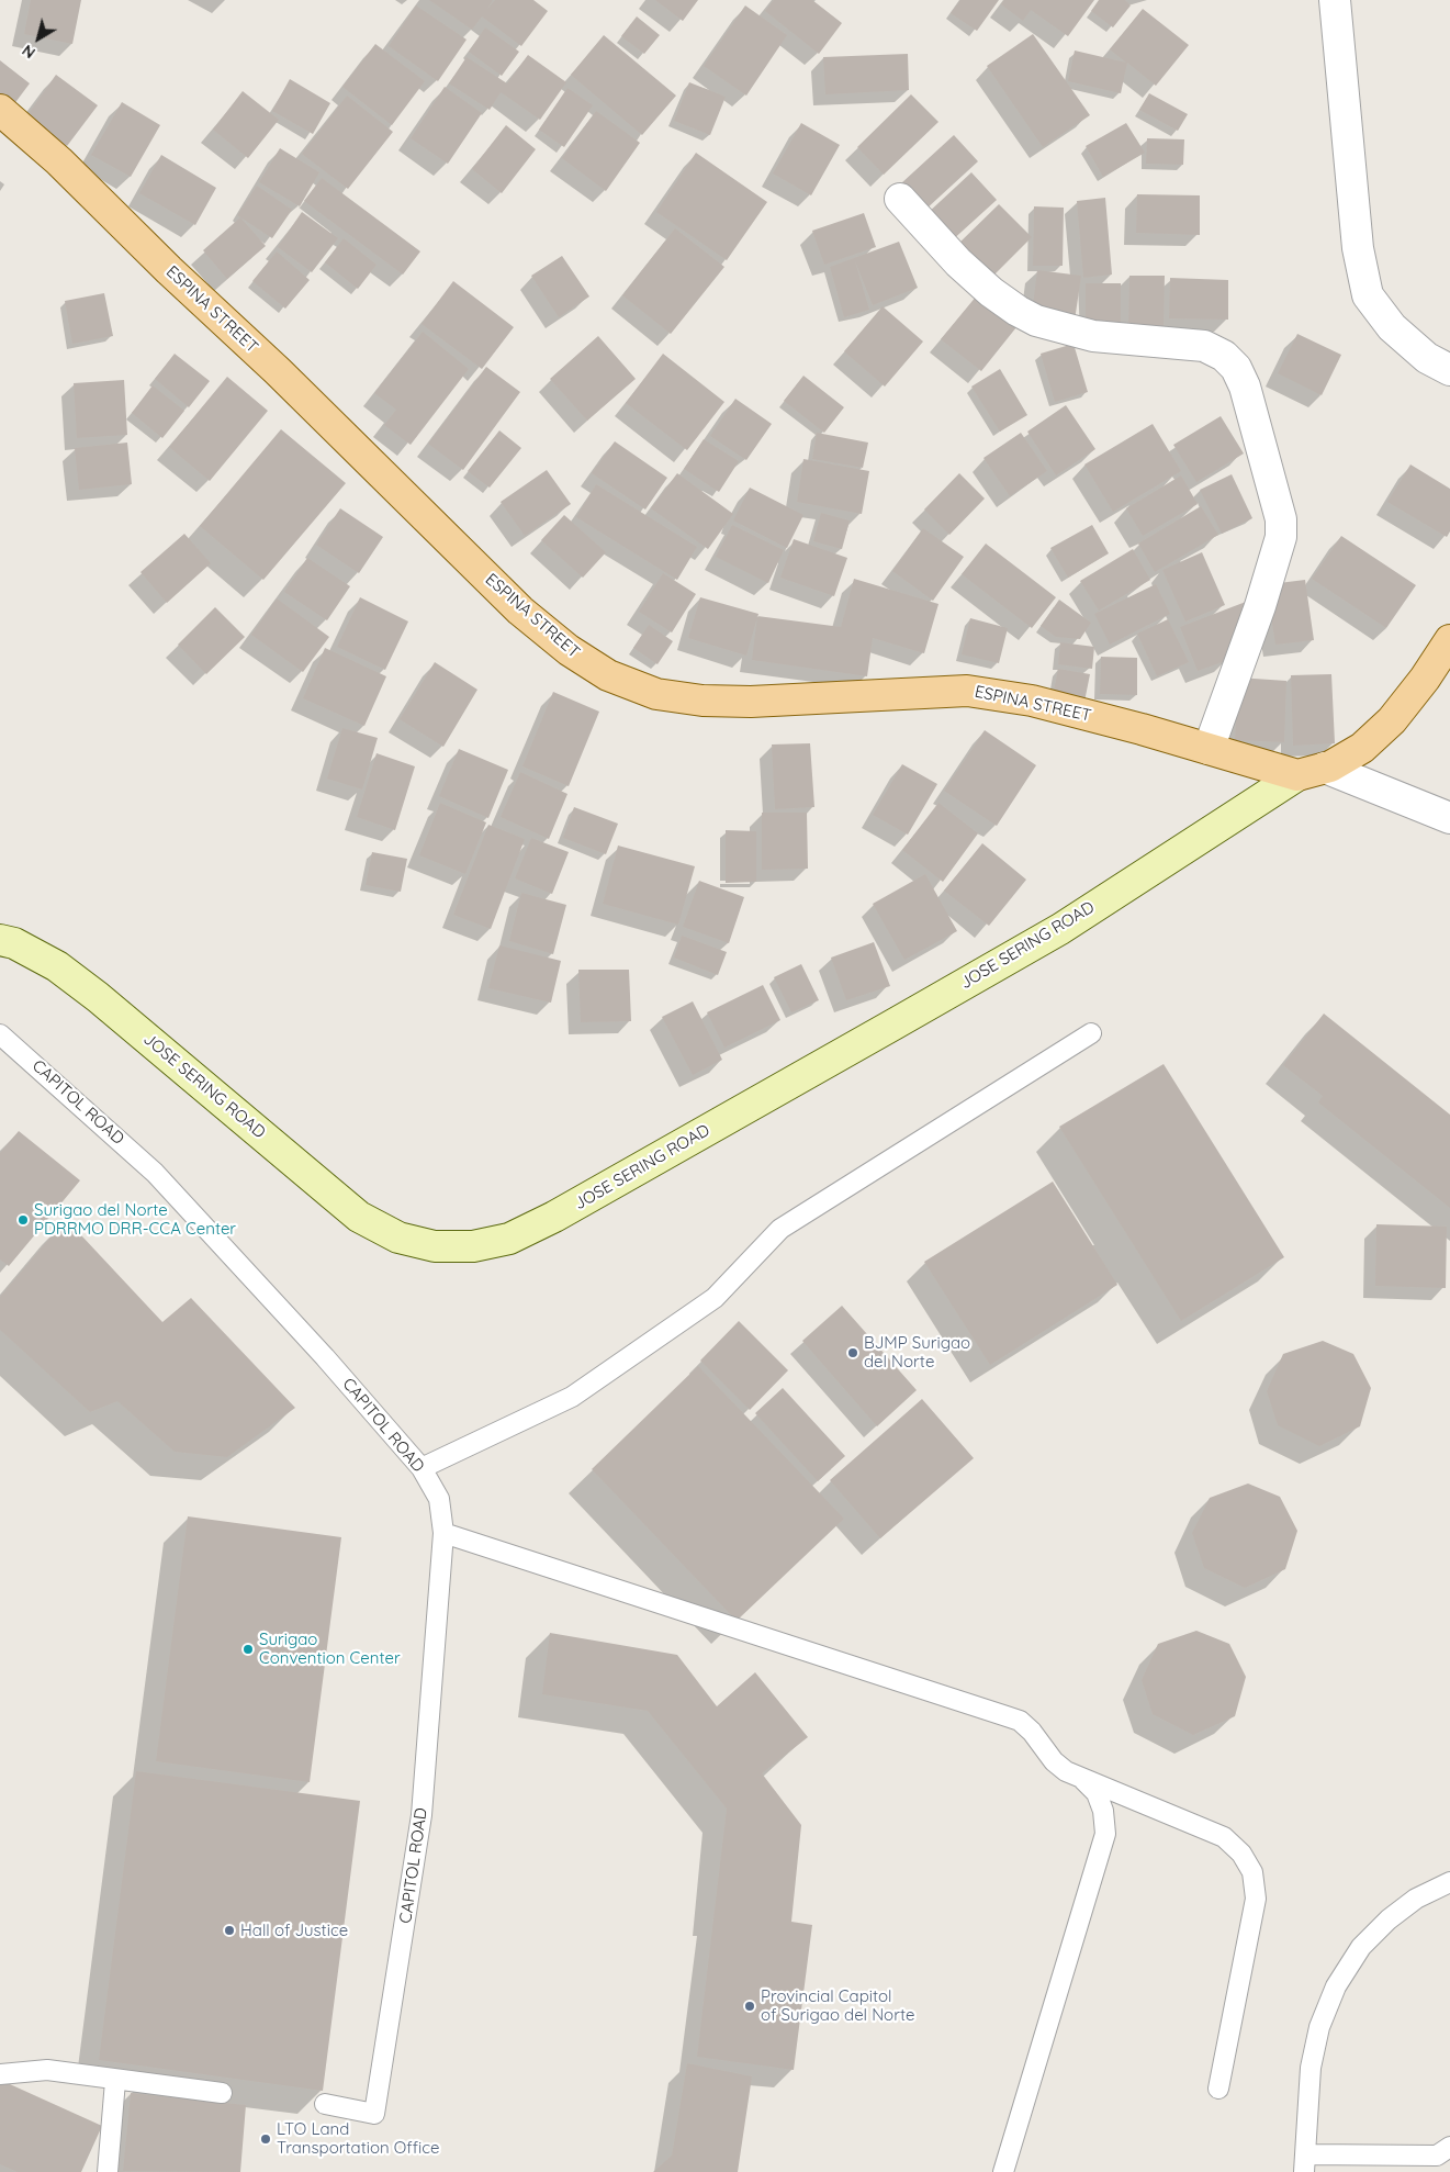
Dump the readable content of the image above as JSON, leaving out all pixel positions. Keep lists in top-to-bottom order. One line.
{"streets":{"main road":["ESPINA STREET","JOSE SERING ROAD"],"lane":["CAPITOL ROAD"]},"crossings":[["ESPINA STREET","JOSE SERING ROAD"]],"places":["Surigao del Norte PDRRMO DRR-CCA Center","BJMP Surigao del Norte","Surigao Convention Center","Hall of Justice","Provincial Capitol of Surigao del Norte","LTO Land Transportation Office"],"north":"bottom left"}
